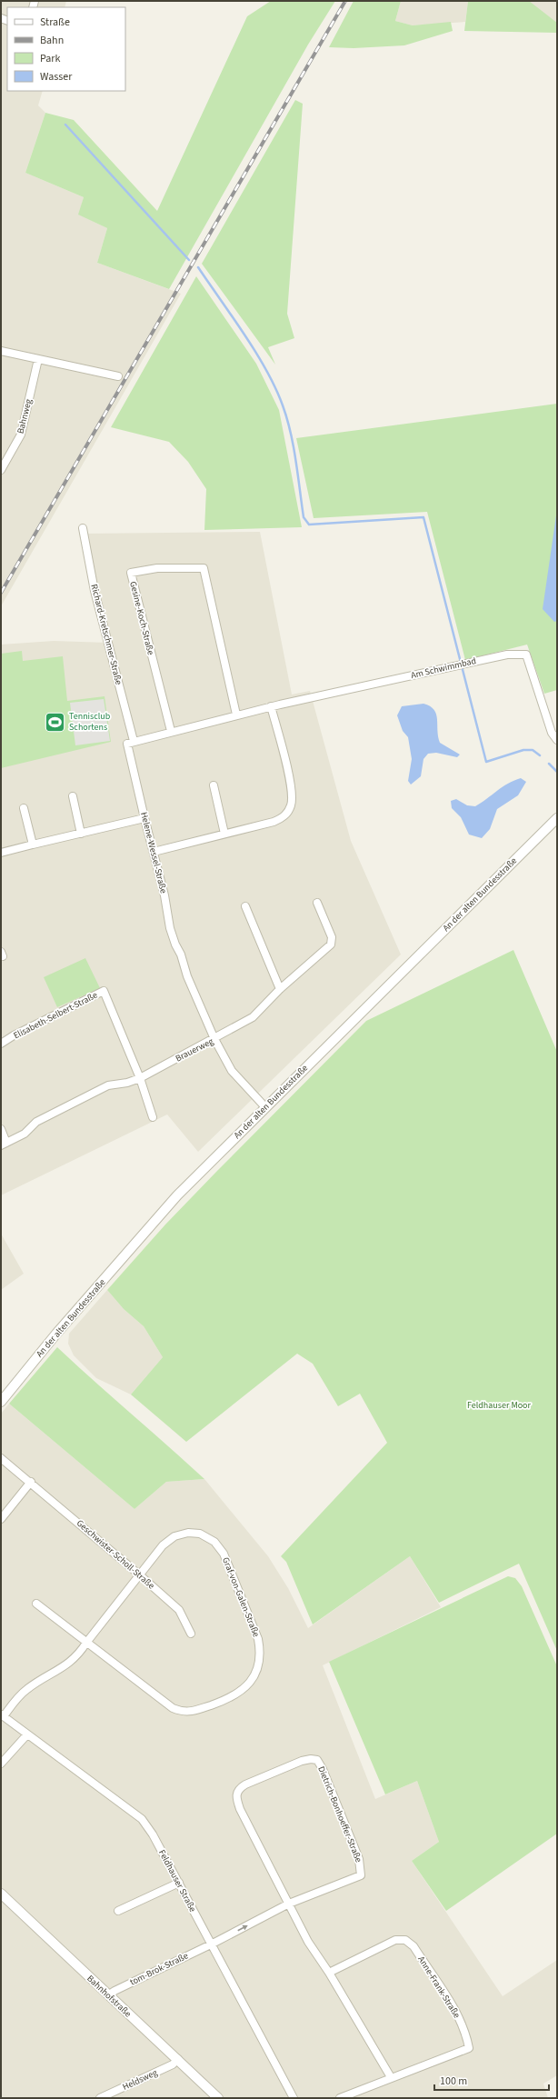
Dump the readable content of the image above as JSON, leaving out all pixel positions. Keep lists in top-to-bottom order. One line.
{"streets":{"street":["Bahnweg","Gesine-Koch-Straße","Richard-Kretschmer-Straße","Am Schwimmbad","Helene-Wessel-Straße","An der alten Bundesstraße","Elisabeth-Selbert-Straße","Brauerweg","Geschwister-Scholl-Straße","Graf-von-Galen-Straße","Dietrich-Bonhoeffer-Straße","Feldhauser Straße","tom-Brok-Straße","Anne-Frank-Straße","Bahnhofstraße","Heldsweg"]},"crossings":[["Richard-Kretschmer-Straße","Helene-Wessel-Straße"],["Helene-Wessel-Straße","An der alten Bundesstraße"],["Helene-Wessel-Straße","Brauerweg"],["Elisabeth-Selbert-Straße","Brauerweg"],["Geschwister-Scholl-Straße","Graf-von-Galen-Straße"],["Graf-von-Galen-Straße","Feldhauser Straße"],["Dietrich-Bonhoeffer-Straße","Feldhauser Straße"],["Dietrich-Bonhoeffer-Straße","tom-Brok-Straße"],["Dietrich-Bonhoeffer-Straße","Anne-Frank-Straße"],["Feldhauser Straße","tom-Brok-Straße"],["tom-Brok-Straße","Bahnhofstraße"],["Bahnhofstraße","Heldsweg"]],"parks":["Feldhauser Moor"],"places":{"sports":["Tennisclub Schortens"]},"legend":["Straße","Bahn","Park","Wasser"],"scale_bar":"100 m"}
